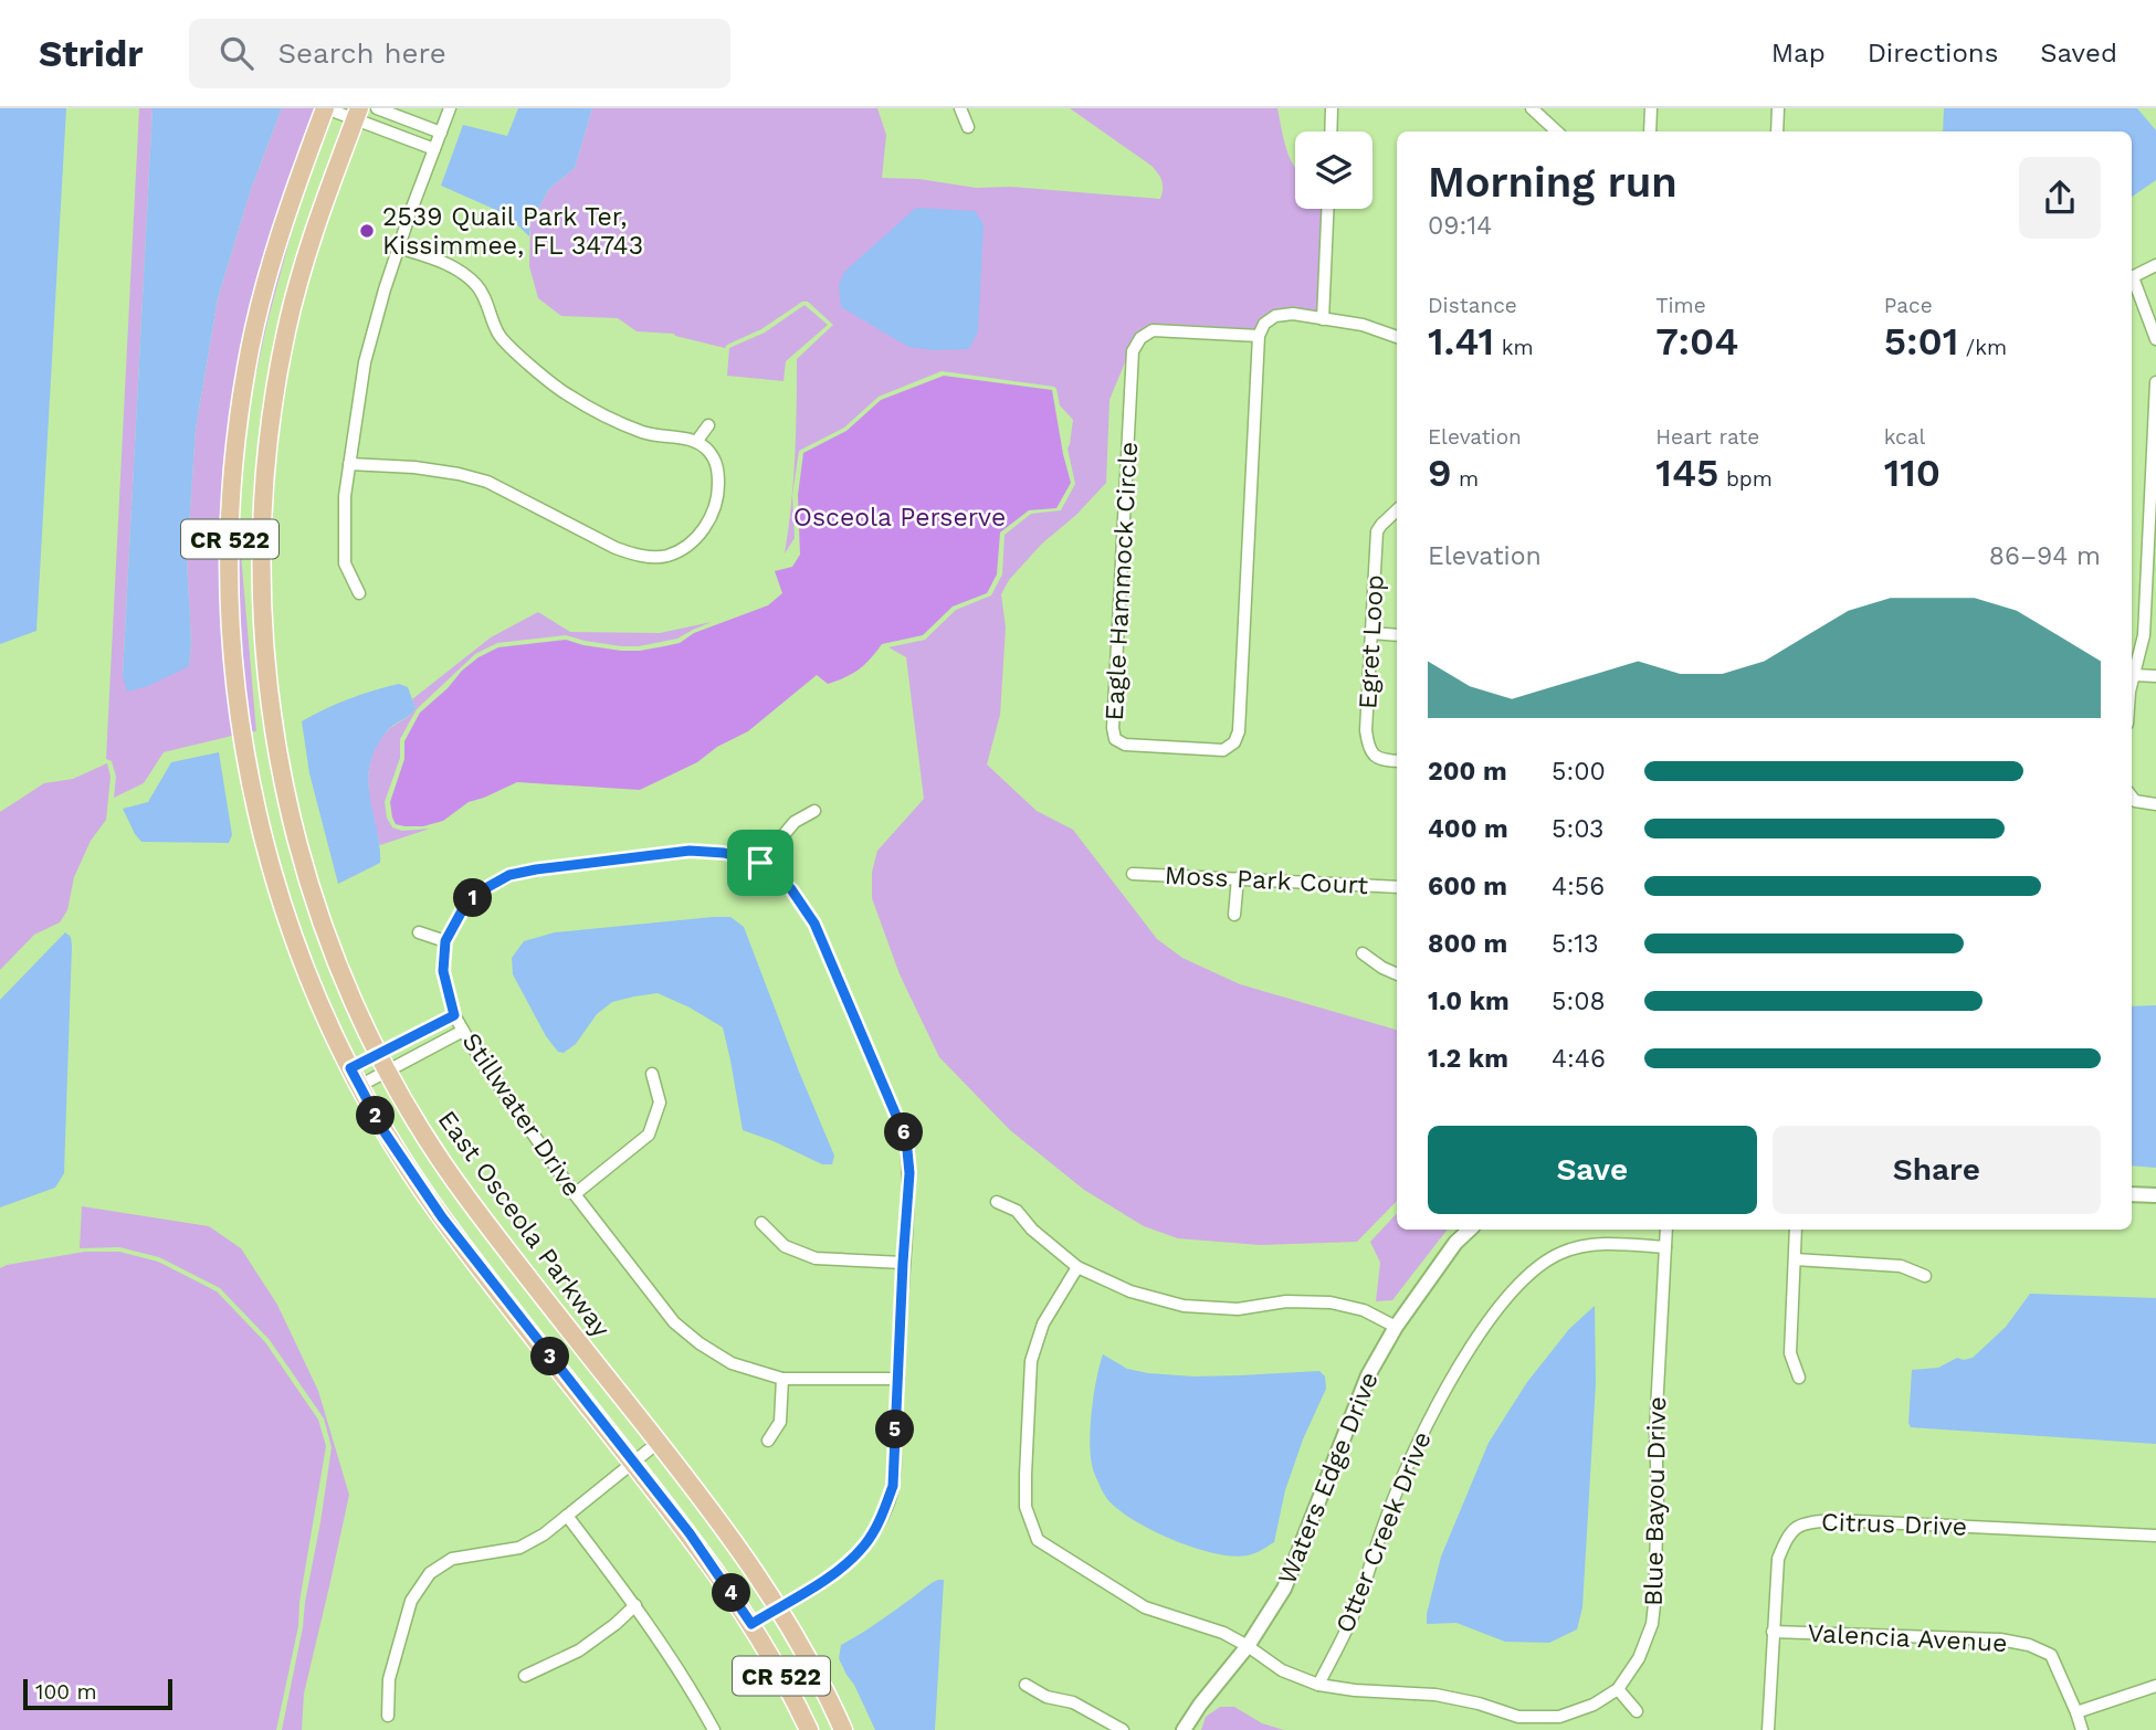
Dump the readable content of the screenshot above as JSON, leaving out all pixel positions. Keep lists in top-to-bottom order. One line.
{"streets":{"main road":["CR 522","East Osceola Parkway"],"street":["Eagle Hammock Circle","Egret Loop","Moss Park Court","Stillwater Drive","Waters Edge Drive","Blue Bayou Drive","Citrus Drive","Otter Creek Drive","Valencia Avenue"]},"crossings":[["CR 522","Stillwater Drive"],["Stillwater Drive","East Osceola Parkway"],["Waters Edge Drive","Blue Bayou Drive"],["Blue Bayou Drive","Otter Creek Drive"],["Citrus Drive","Valencia Avenue"]],"parks":["Osceola Perserve"],"places":["2539 Quail Park Ter, Kissimmee, FL 34743"],"scale_bar":"100 m","page":{"header":"Stridr","search":"Search here","nav":["Map","Directions","Saved"],"heading":["Morning run","09:14"],"stats":[["Distance","1.41 km"],["Time","7:04"],["Pace","5:01 /km"],["Elevation","9 m"],["Heart rate","145 bpm"],["kcal","110"]],"chart":["Elevation","86–94 m"],"list":[{"name":"200 m","note":"5:00"},{"name":"400 m","note":"5:03"},{"name":"600 m","note":"4:56"},{"name":"800 m","note":"5:13"},{"name":"1.0 km","note":"5:08"},{"name":"1.2 km","note":"4:46"}],"pins":["1","2","6","3","5","4"],"buttons":["Save","Share"],"scale":"100 m"}}
